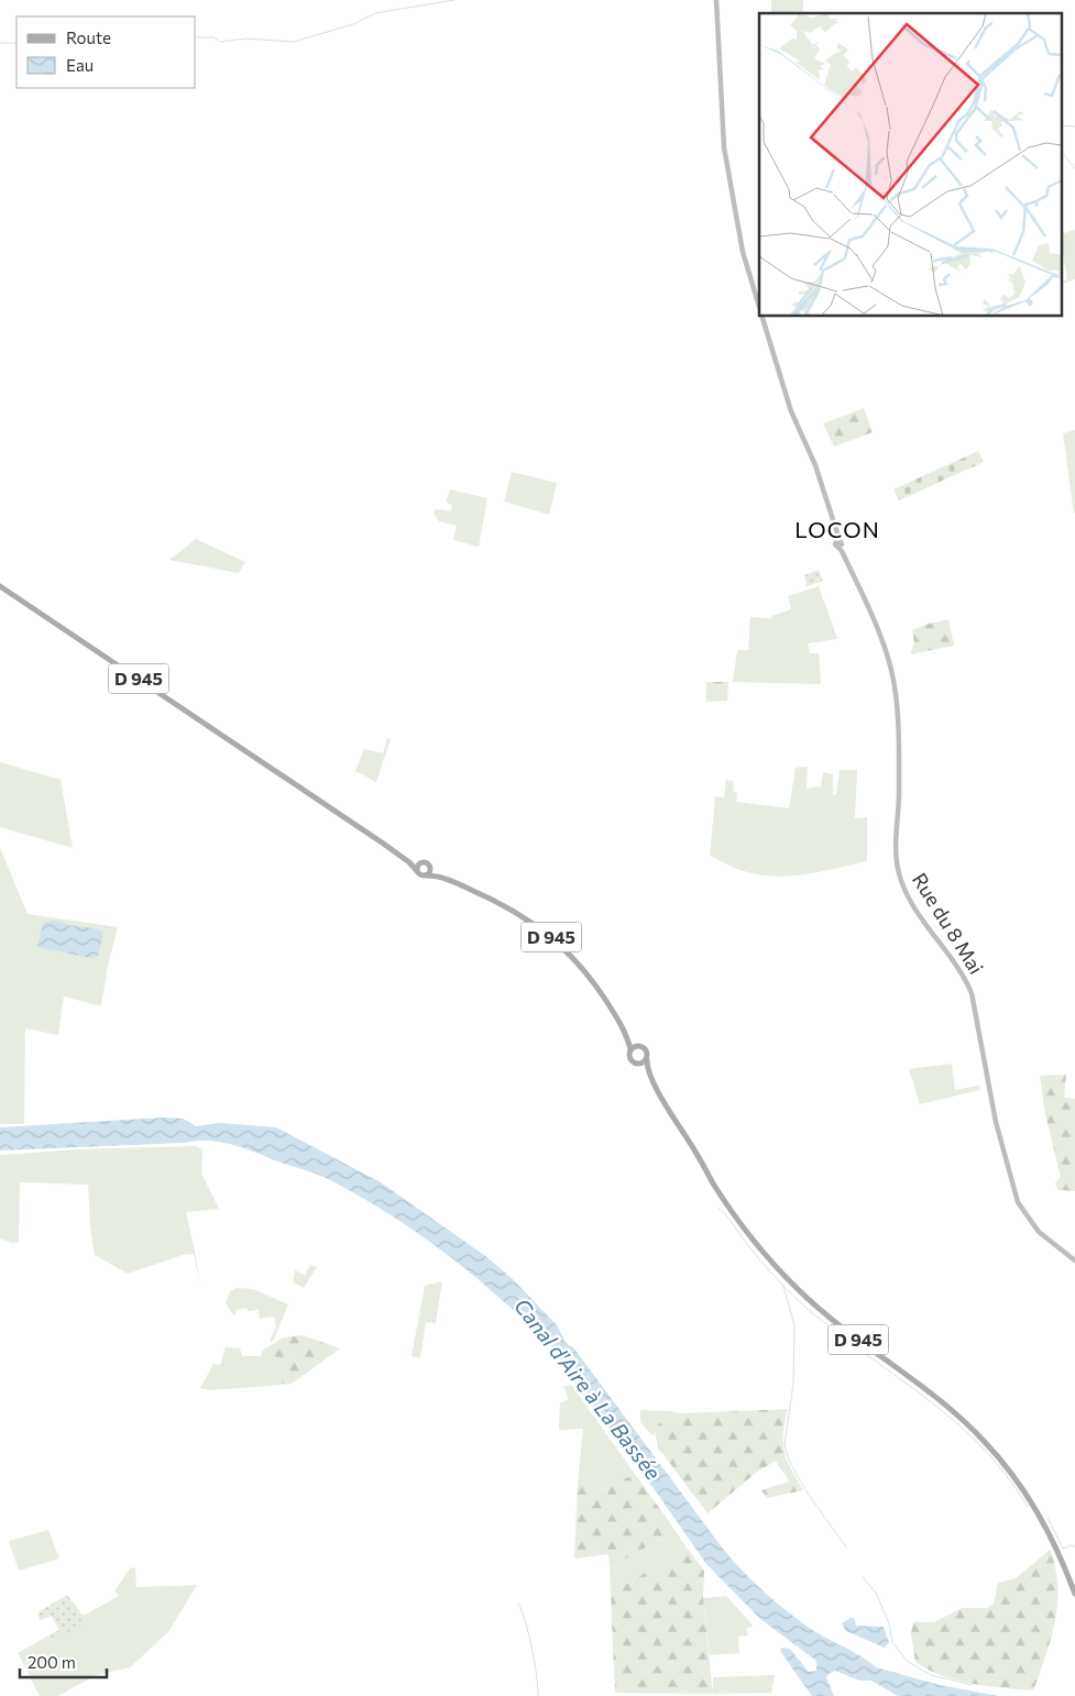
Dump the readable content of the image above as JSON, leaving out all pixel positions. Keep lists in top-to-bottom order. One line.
{"streets":{"main road":["D 945","Rue du 8 Mai"]},"districts":["LOCON"],"water":["Canal d'Aire à La Bassée"],"legend":["Route","Eau"],"scale_bar":"200 m"}
